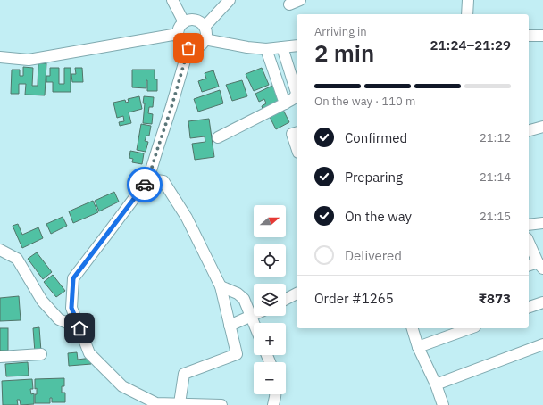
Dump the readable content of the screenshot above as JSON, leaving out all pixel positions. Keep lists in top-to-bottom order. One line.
{"north":"right","page":{"heading":["2 min","Arriving in","21:24–21:29"],"panel":["Order #1265","₹873"],"bar":"On the way · 110 m","list":[["Confirmed","21:12"],["Preparing","21:14"],["On the way","21:15"],"Delivered"],"map_buttons":["+","−"]}}
